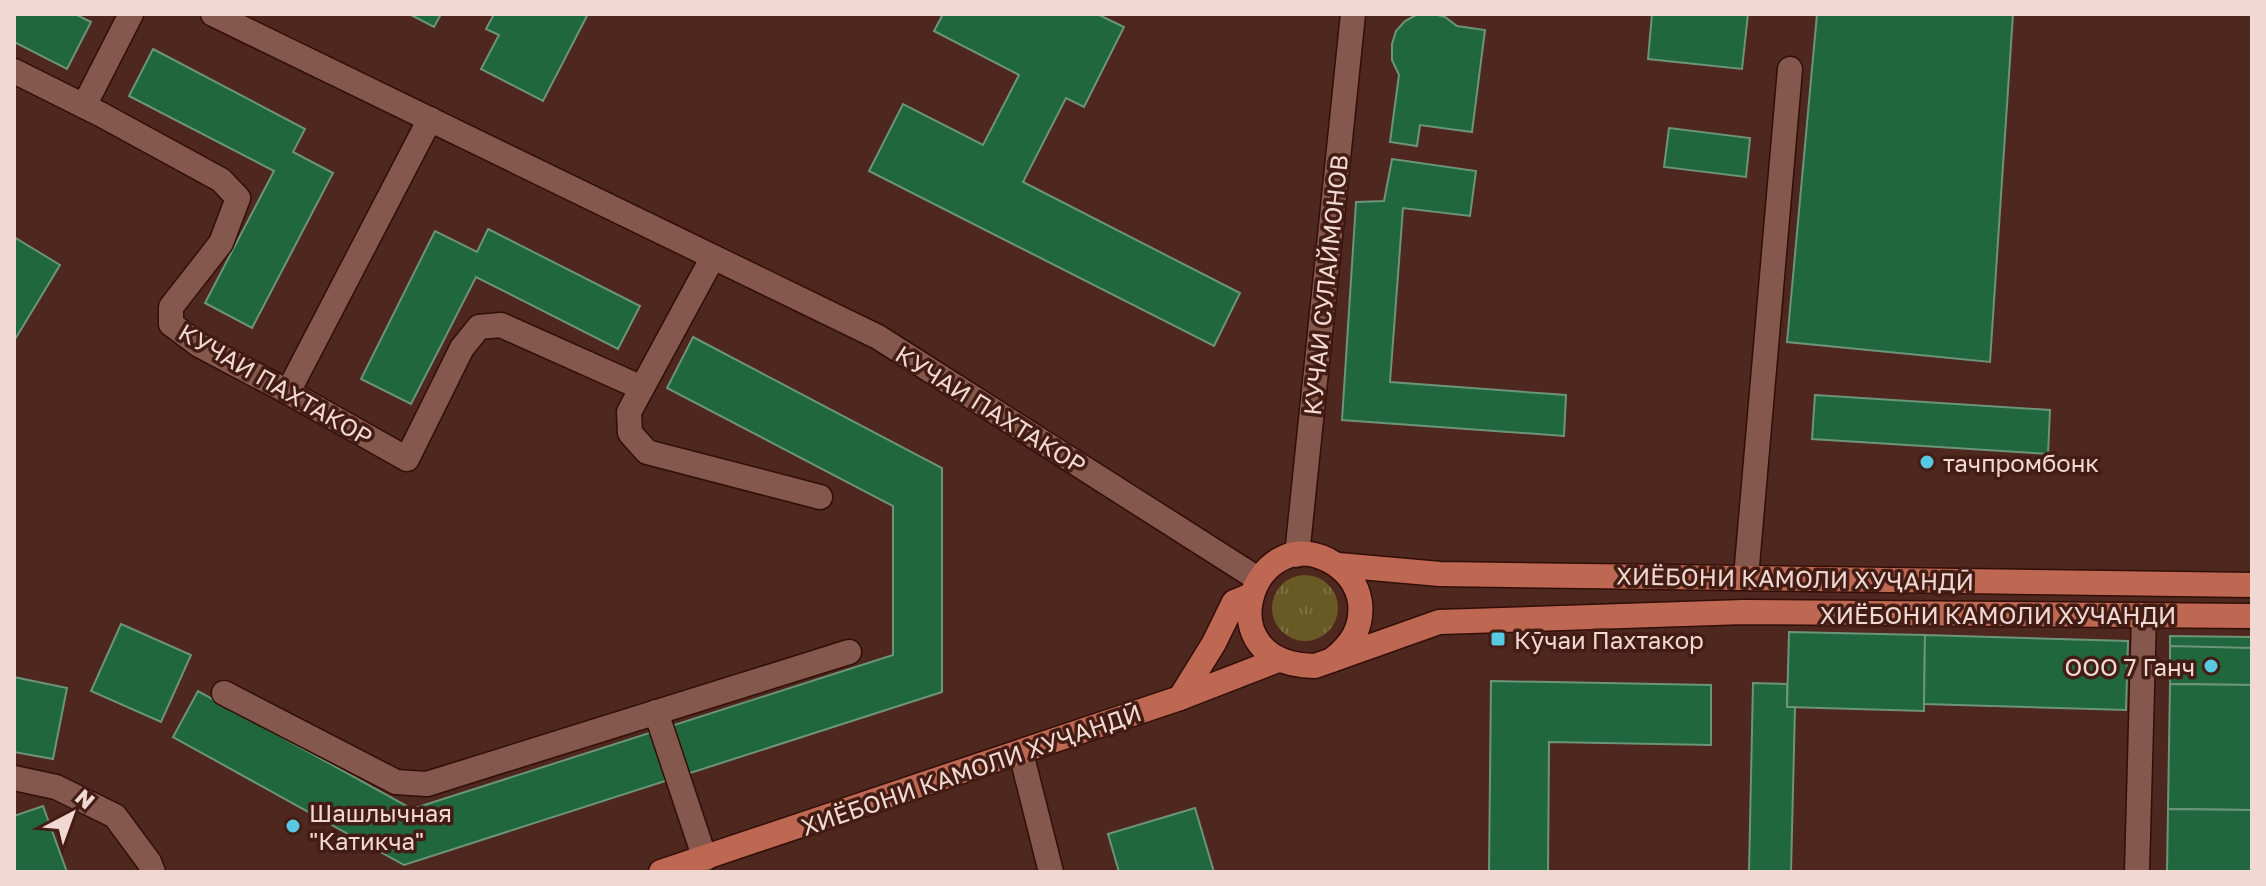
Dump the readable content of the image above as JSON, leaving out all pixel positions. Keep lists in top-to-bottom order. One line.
{"streets":{"main road":["ХИЁБОНИ КАМОЛИ ХУҶАНДӢ","ХИЁБОНИ КАМОЛИ ХУЧАНДИ"],"street":["КУЧАИ СУЛАЙМОНОВ","КУЧАИ ПАХТАКОР"]},"crossings":[["КУЧАИ СУЛАЙМОНОВ","КУЧАИ ПАХТАКОР"],["КУЧАИ СУЛАЙМОНОВ","ХИЁБОНИ КАМОЛИ ХУҶАНДӢ"],["КУЧАИ СУЛАЙМОНОВ","ХИЁБОНИ КАМОЛИ ХУЧАНДИ"],["КУЧАИ ПАХТАКОР","ХИЁБОНИ КАМОЛИ ХУҶАНДӢ"],["КУЧАИ ПАХТАКОР","ХИЁБОНИ КАМОЛИ ХУЧАНДИ"],["ХИЁБОНИ КАМОЛИ ХУҶАНДӢ","ХИЁБОНИ КАМОЛИ ХУЧАНДИ"]],"places":{"other":["тачпромбонк","ООО 7 Ганч","Шашлычная \"Катикча\""],"transit":["Кӯчаи Пахтакор"]},"north":"top right"}
